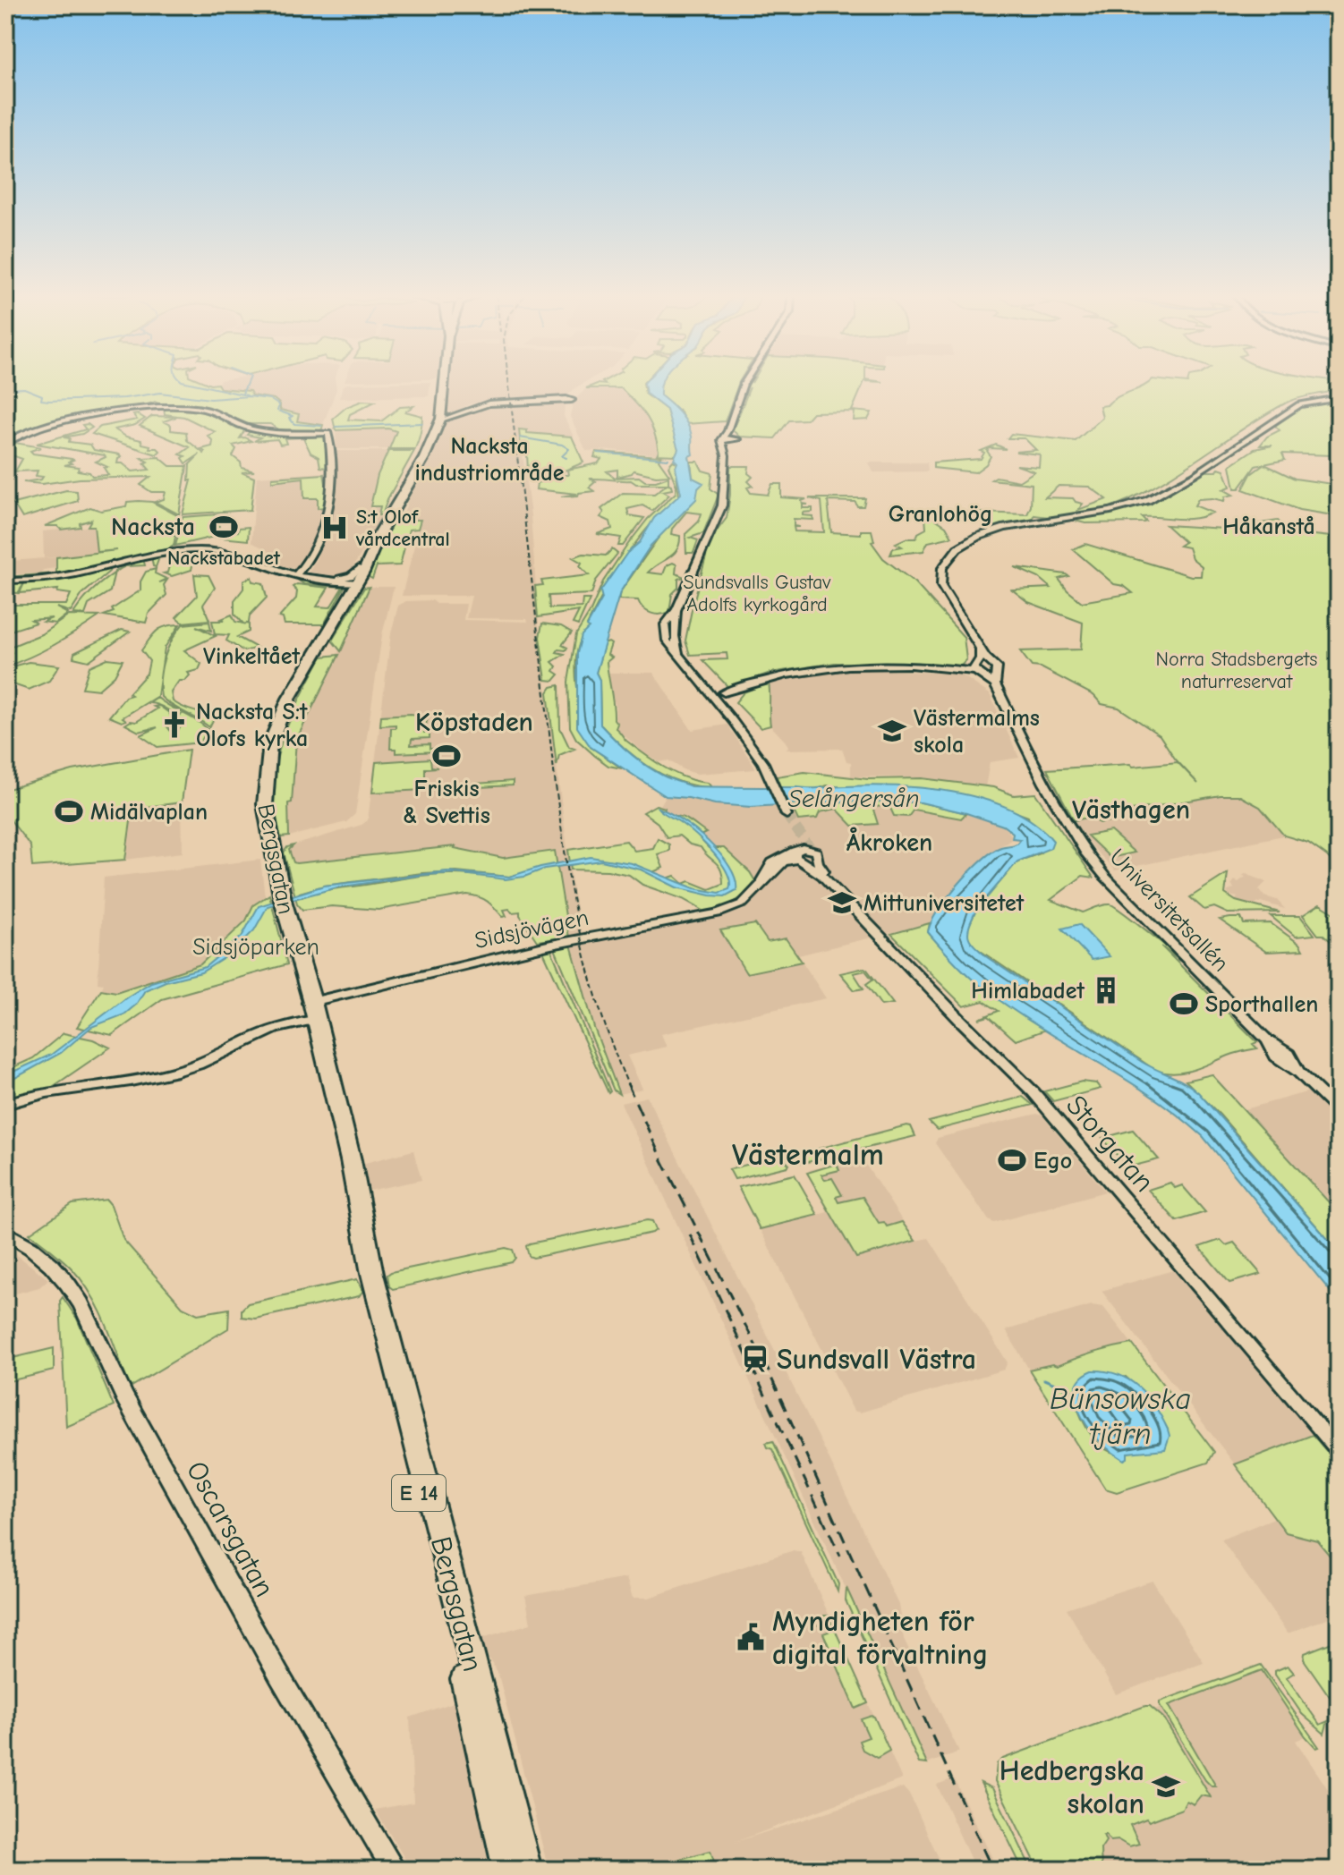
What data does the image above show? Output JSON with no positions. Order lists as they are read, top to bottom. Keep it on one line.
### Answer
{"streets":{"highway":["Bergsgatan","E 14"],"main road":["Oscarsgatan"],"street":["Universitetsallén","Sidsjövägen","Storgatan"]},"crossings":[["Bergsgatan","Sidsjövägen"],["Sidsjövägen","Storgatan"]],"districts":["Nacksta industriområde","Granlohög","Nacksta","Håkanstå","Vinkeltået","Köpstaden","Västhagen","Åkroken","Västermalm"],"water":["Selångersån","Bünsowska tjärn"],"parks":["Sundsvalls Gustav Adolfs kyrkogård","Norra Stadsbergets naturreservat","Sidsjöparken"],"places":{"sports":["Nackstabadet","Friskis & Svettis","Midälvaplan","Sporthallen","Ego"],"hospital":["S:t Olof vårdcentral"],"church":["Nacksta S:t Olofs kyrka"],"school or university":["Västermalms skola","Mittuniversitetet","Hedbergska skolan"],"building":["Himlabadet"],"station":["Sundsvall Västra"],"public building":["Myndigheten för digital förvaltning"]}}
